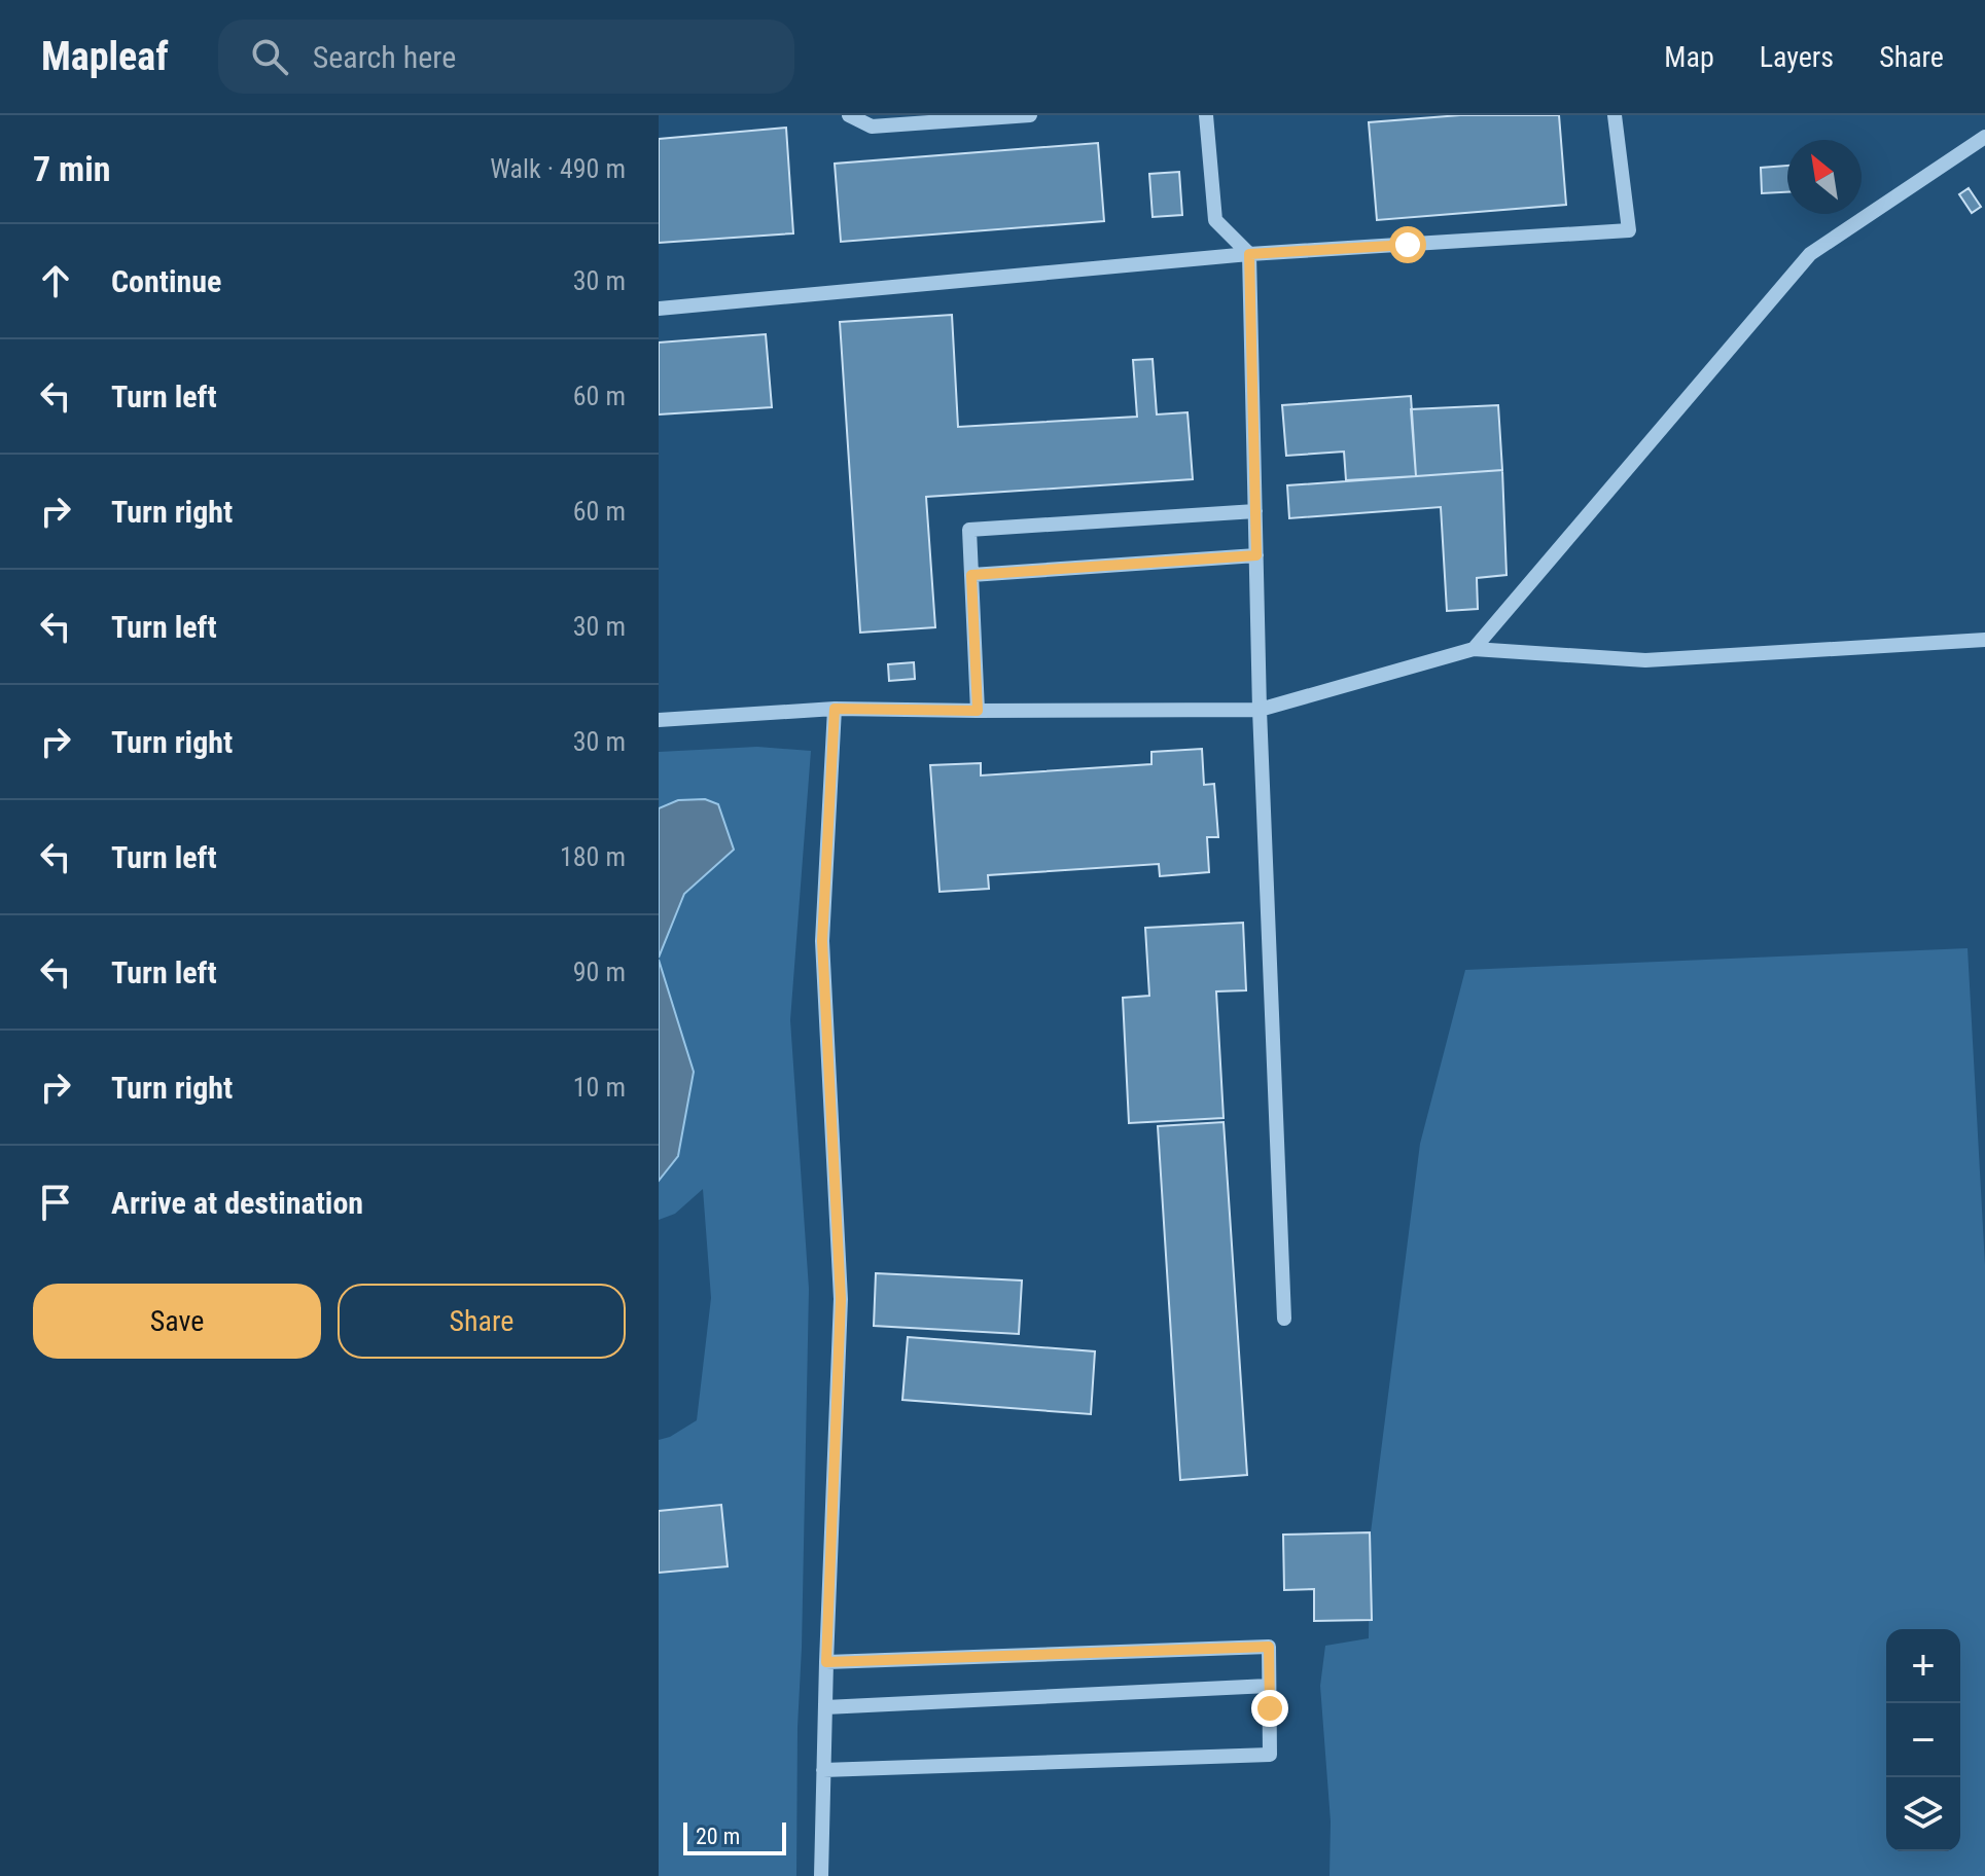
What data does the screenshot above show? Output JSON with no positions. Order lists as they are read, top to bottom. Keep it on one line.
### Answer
{"scale_bar":"20 m","north":"top left","page":{"header":"Mapleaf","search":"Search here","nav":["Map","Layers","Share"],"heading":["7 min","Walk · 490 m"],"list":[["Continue","30 m"],["Turn left","60 m"],["Turn right","60 m"],["Turn left","30 m"],["Turn right","30 m"],["Turn left","180 m"],["Turn left","90 m"],["Turn right","10 m"],"Arrive at destination"],"buttons":["Save","Share"],"map_buttons":["+","−"],"scale":"20 m"}}
